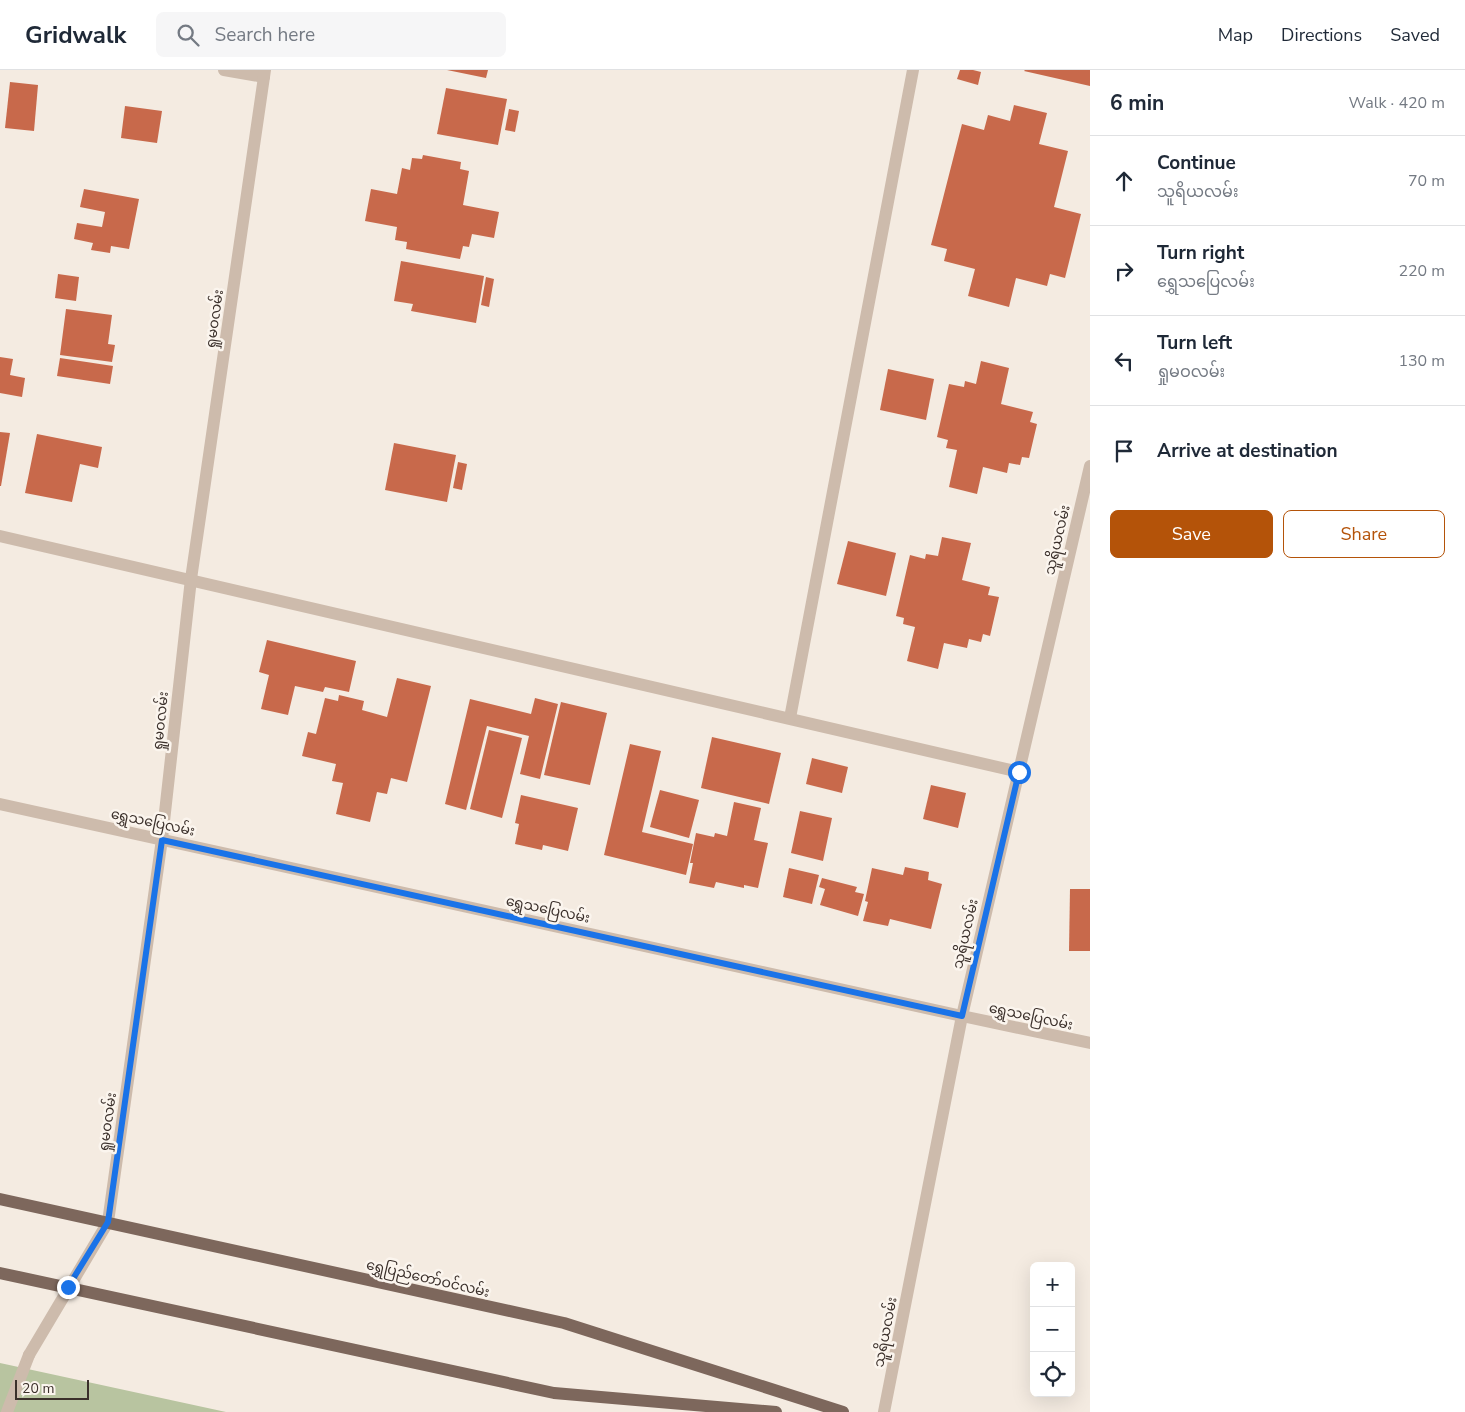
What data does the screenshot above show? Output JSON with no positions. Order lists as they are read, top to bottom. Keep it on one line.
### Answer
{"streets":{"main road":["ရွှေပြည်တော်ဝင်လမ်း"],"street":["ရှုမဝလမ်း","သူရိယလမ်း","ရွှေသပြေလမ်း"]},"crossings":[["ရှုမဝလမ်း","ရွှေသပြေလမ်း"],["ရှုမဝလမ်း","ရွှေပြည်တော်ဝင်လမ်း"],["သူရိယလမ်း","ရွှေသပြေလမ်း"]],"scale_bar":"20 m","page":{"header":"Gridwalk","search":"Search here","nav":["Map","Directions","Saved"],"heading":["6 min","Walk · 420 m"],"list":[["Continue","သူရိယလမ်း","70 m"],["Turn right","ရွှေသပြေလမ်း","220 m"],["Turn left","ရှုမဝလမ်း","130 m"],"Arrive at destination"],"buttons":["Save","Share"],"map_buttons":["+","−"],"scale":"20 m"}}
